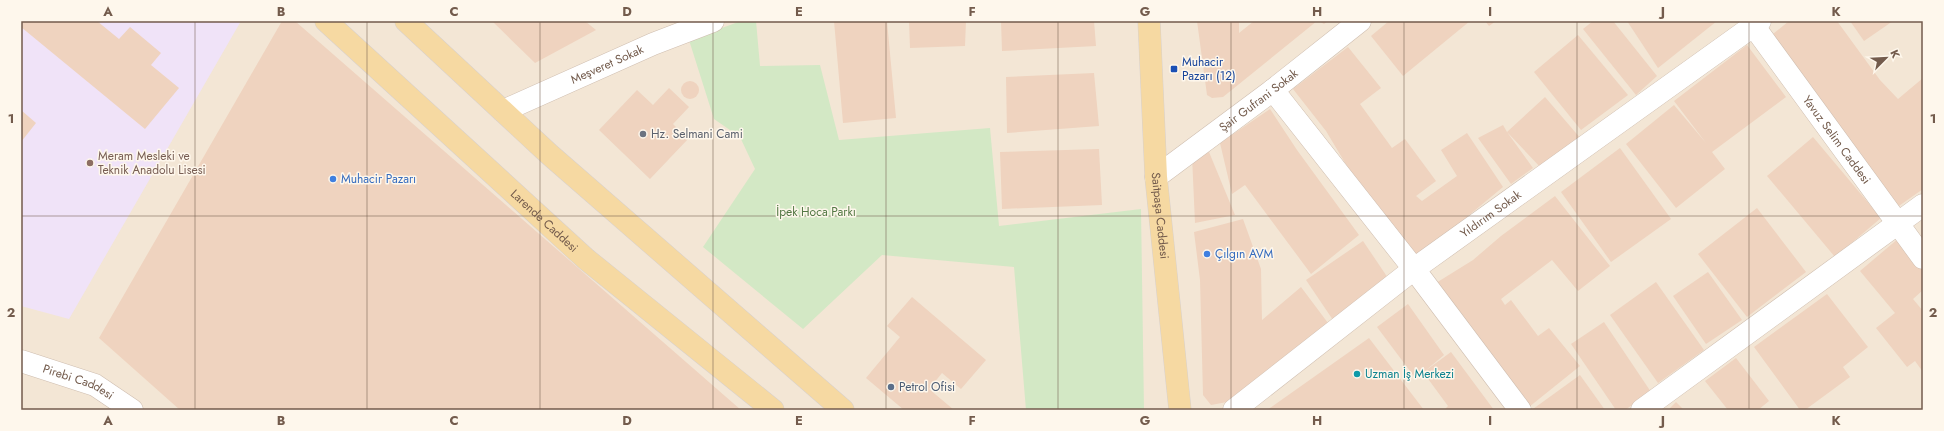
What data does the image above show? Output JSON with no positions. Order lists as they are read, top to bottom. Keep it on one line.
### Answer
{"streets":{"main road":["Saitpaşa Caddesi","Larende Caddesi"],"street":["Meşveret Sokak","Şair Gufrani Sokak","Yavuz Selim Caddesi","Yıldırım Sokak","Pirebi Caddesi"]},"crossings":[["Şair Gufrani Sokak","Saitpaşa Caddesi"],["Yavuz Selim Caddesi","Yıldırım Sokak"]],"parks":["İpek Hoca Parkı"],"places":{"transit":["Muhacir Pazarı (12)"],"other":["Hz. Selmani Cami","Meram Mesleki ve Teknik Anadolu Lisesi","Muhacir Pazarı","Çılgın AVM","Uzman İş Merkezi","Petrol Ofisi"]},"north":"top right","grid":{"columns":["A","B","C","D","E","F","G","H","I","J","K"],"rows":["1","2"]}}
